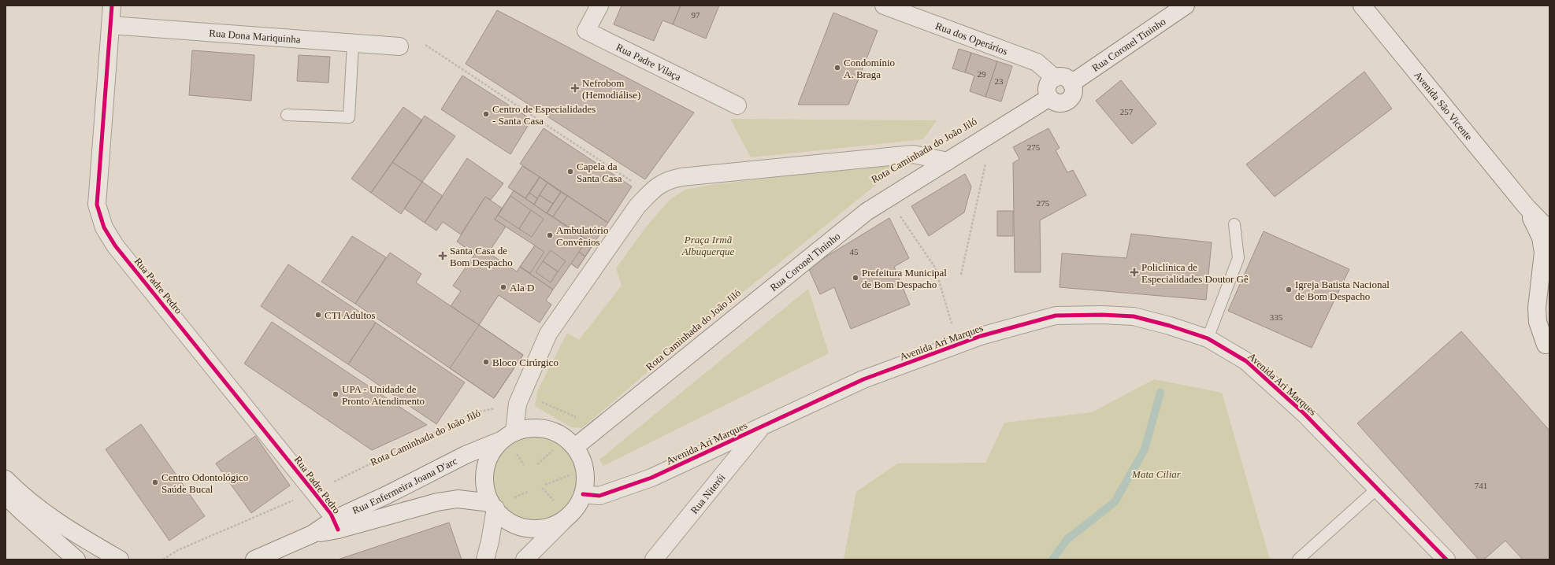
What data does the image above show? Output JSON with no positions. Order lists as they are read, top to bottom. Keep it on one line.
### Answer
{"streets":{"street":["Rua Dona Mariquinha","Rua dos Operários","Rua Coronel Tininho","Rua Padre Vilaça","Avenida São Vicente","Rua Padre Pedro","Avenida Ari Marques","Rua Enfermeira Joana D'arc","Rua Niterói"],"path":["Rota Caminhada do João Jiló"]},"crossings":[["Rua Dona Mariquinha","Rua Padre Pedro"],["Rua dos Operários","Rua Coronel Tininho"],["Rua Coronel Tininho","Avenida Ari Marques"],["Rua Coronel Tininho","Rua Enfermeira Joana D'arc"],["Rota Caminhada do João Jiló","Rua Padre Pedro"],["Rua Padre Pedro","Rua Enfermeira Joana D'arc"],["Avenida Ari Marques","Rua Enfermeira Joana D'arc"],["Avenida Ari Marques","Rua Niterói"]],"parks":["Praça Irmã Albuquerque","Mata Ciliar"],"places":{"other":["Condomínio A. Braga","Centro de Especialidades - Santa Casa","Capela da Santa Casa","Ambulatório Convênios","Prefeitura Municipal de Bom Despacho","Ala D","Igreja Batista Nacional de Bom Despacho","CTI Adultos","Bloco Cirúrgico","UPA - Unidade de Pronto Atendimento","Centro Odontológico Saúde Bucal"],"health":["Nefrobom (Hemodiálise)","Santa Casa de Bom Despacho","Policlínica de Especialidades Doutor Gê"]},"house_numbers":["97","29","23","257","275","275","45","335","741"]}
